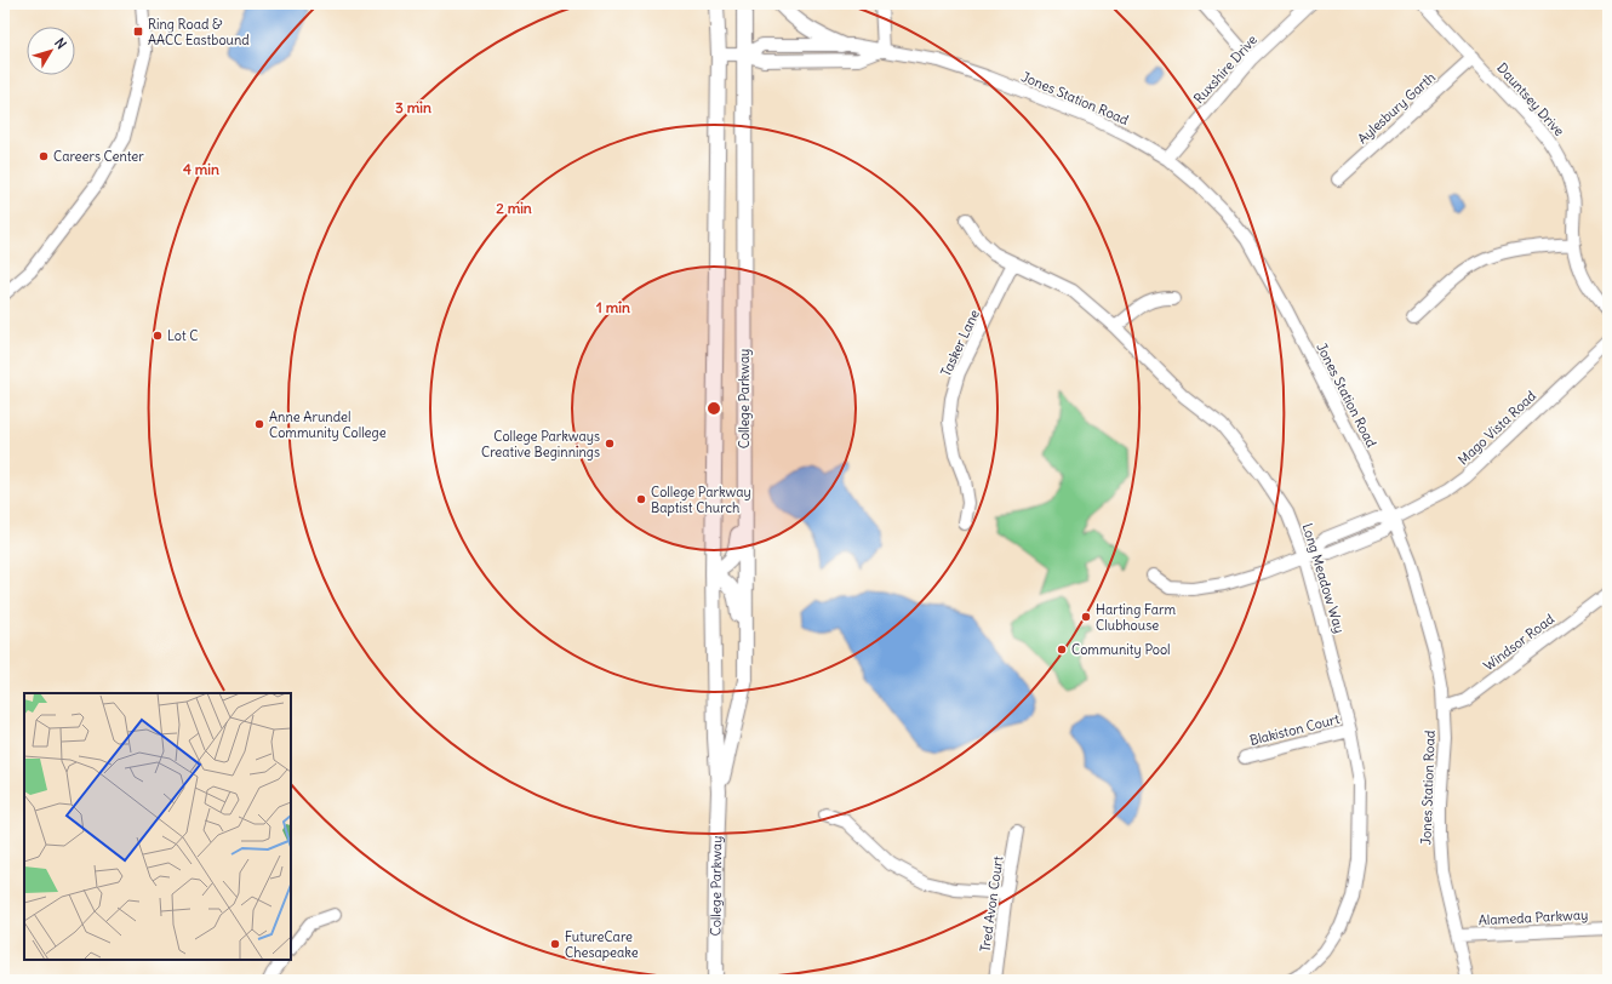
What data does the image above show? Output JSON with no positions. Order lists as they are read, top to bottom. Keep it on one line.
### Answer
{"streets":{"main road":["College Parkway"],"street":["Ruxshire Drive","Jones Station Road","Dauntsey Drive","Aylesbury Garth","Tasker Lane","Mago Vista Road","Long Meadow Way","Windsor Road","Blakiston Court","Tred Avon Court","Alameda Parkway"]},"crossings":[["Ruxshire Drive","Jones Station Road"],["Jones Station Road","College Parkway"],["Jones Station Road","Mago Vista Road"],["Jones Station Road","Windsor Road"],["Jones Station Road","Alameda Parkway"],["Dauntsey Drive","Aylesbury Garth"],["Tasker Lane","Long Meadow Way"],["Long Meadow Way","Blakiston Court"]],"places":{"transit":["Ring Road & AACC Eastbound"],"other":["Careers Center","Lot C","Anne Arundel Community College","College Parkways Creative Beginnings","College Parkway Baptist Church","Harting Farm Clubhouse","Community Pool","FutureCare Chesapeake"]},"north":"top right","rings":["3 min","4 min","2 min","1 min"]}
